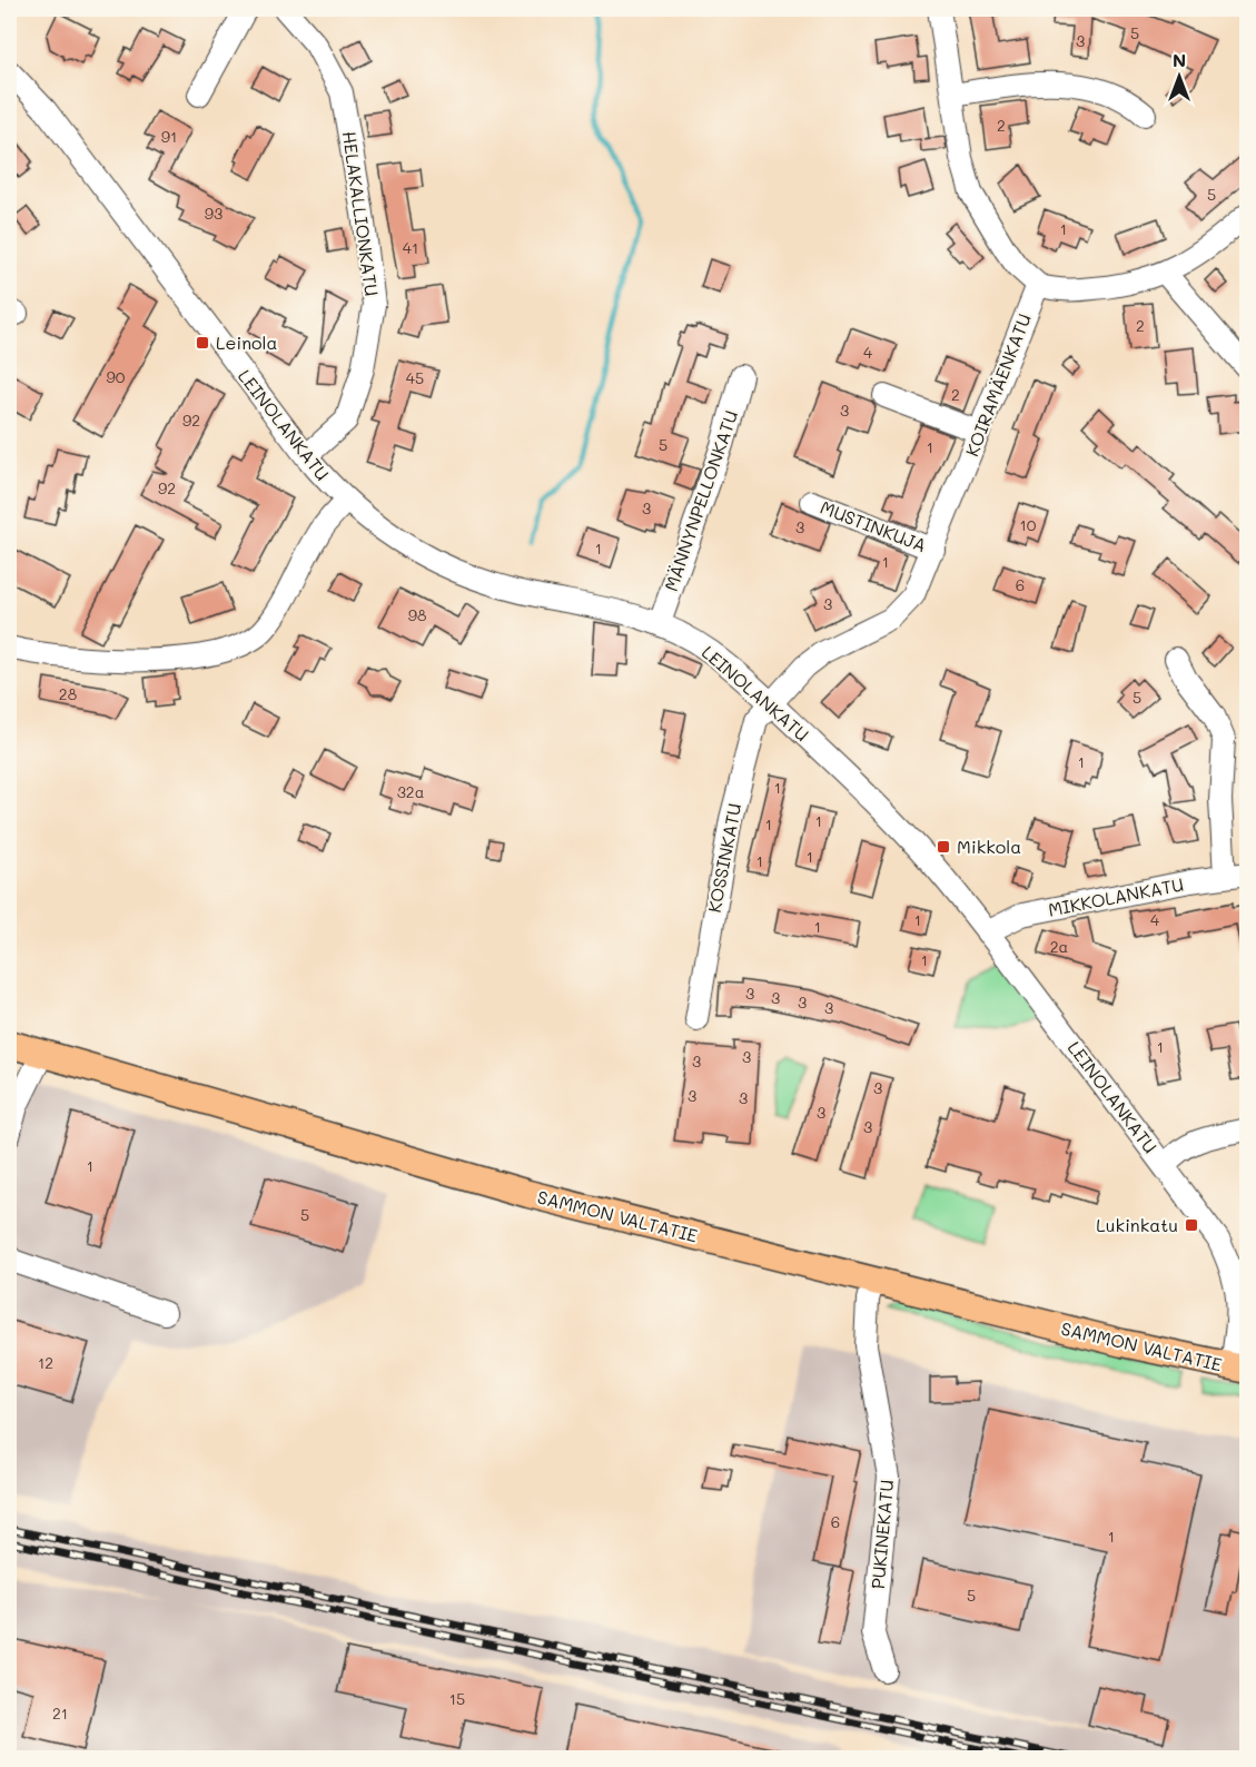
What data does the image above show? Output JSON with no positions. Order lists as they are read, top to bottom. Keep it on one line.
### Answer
{"streets":{"main road":["SAMMON VALTATIE"],"street":["HELAKALLIONKATU","KOIRAMÄENKATU","LEINOLANKATU","MÄNNYNPELLONKATU","MUSTINKUJA","KOSSINKATU","MIKKOLANKATU","PUKINEKATU"]},"crossings":[["HELAKALLIONKATU","LEINOLANKATU"],["KOIRAMÄENKATU","LEINOLANKATU"],["KOIRAMÄENKATU","MUSTINKUJA"],["KOIRAMÄENKATU","KOSSINKATU"],["LEINOLANKATU","MÄNNYNPELLONKATU"],["LEINOLANKATU","KOSSINKATU"],["LEINOLANKATU","MIKKOLANKATU"],["LEINOLANKATU","SAMMON VALTATIE"],["SAMMON VALTATIE","PUKINEKATU"]],"places":{"transit":["Leinola","Mikkola","Lukinkatu"]},"house_numbers":["5","3","2","91","5","93","1","41","2","4","90","45","2","3","92","5","1","92","3","10","3","1","1","6","3","98","28","5","1","1","32a","1","1","1","1","1","4","1","2a","1","3","3","3","3","1","3","3","3","3","3","3","3","1","5","12","6","1","5","15","21"],"north":"top"}
